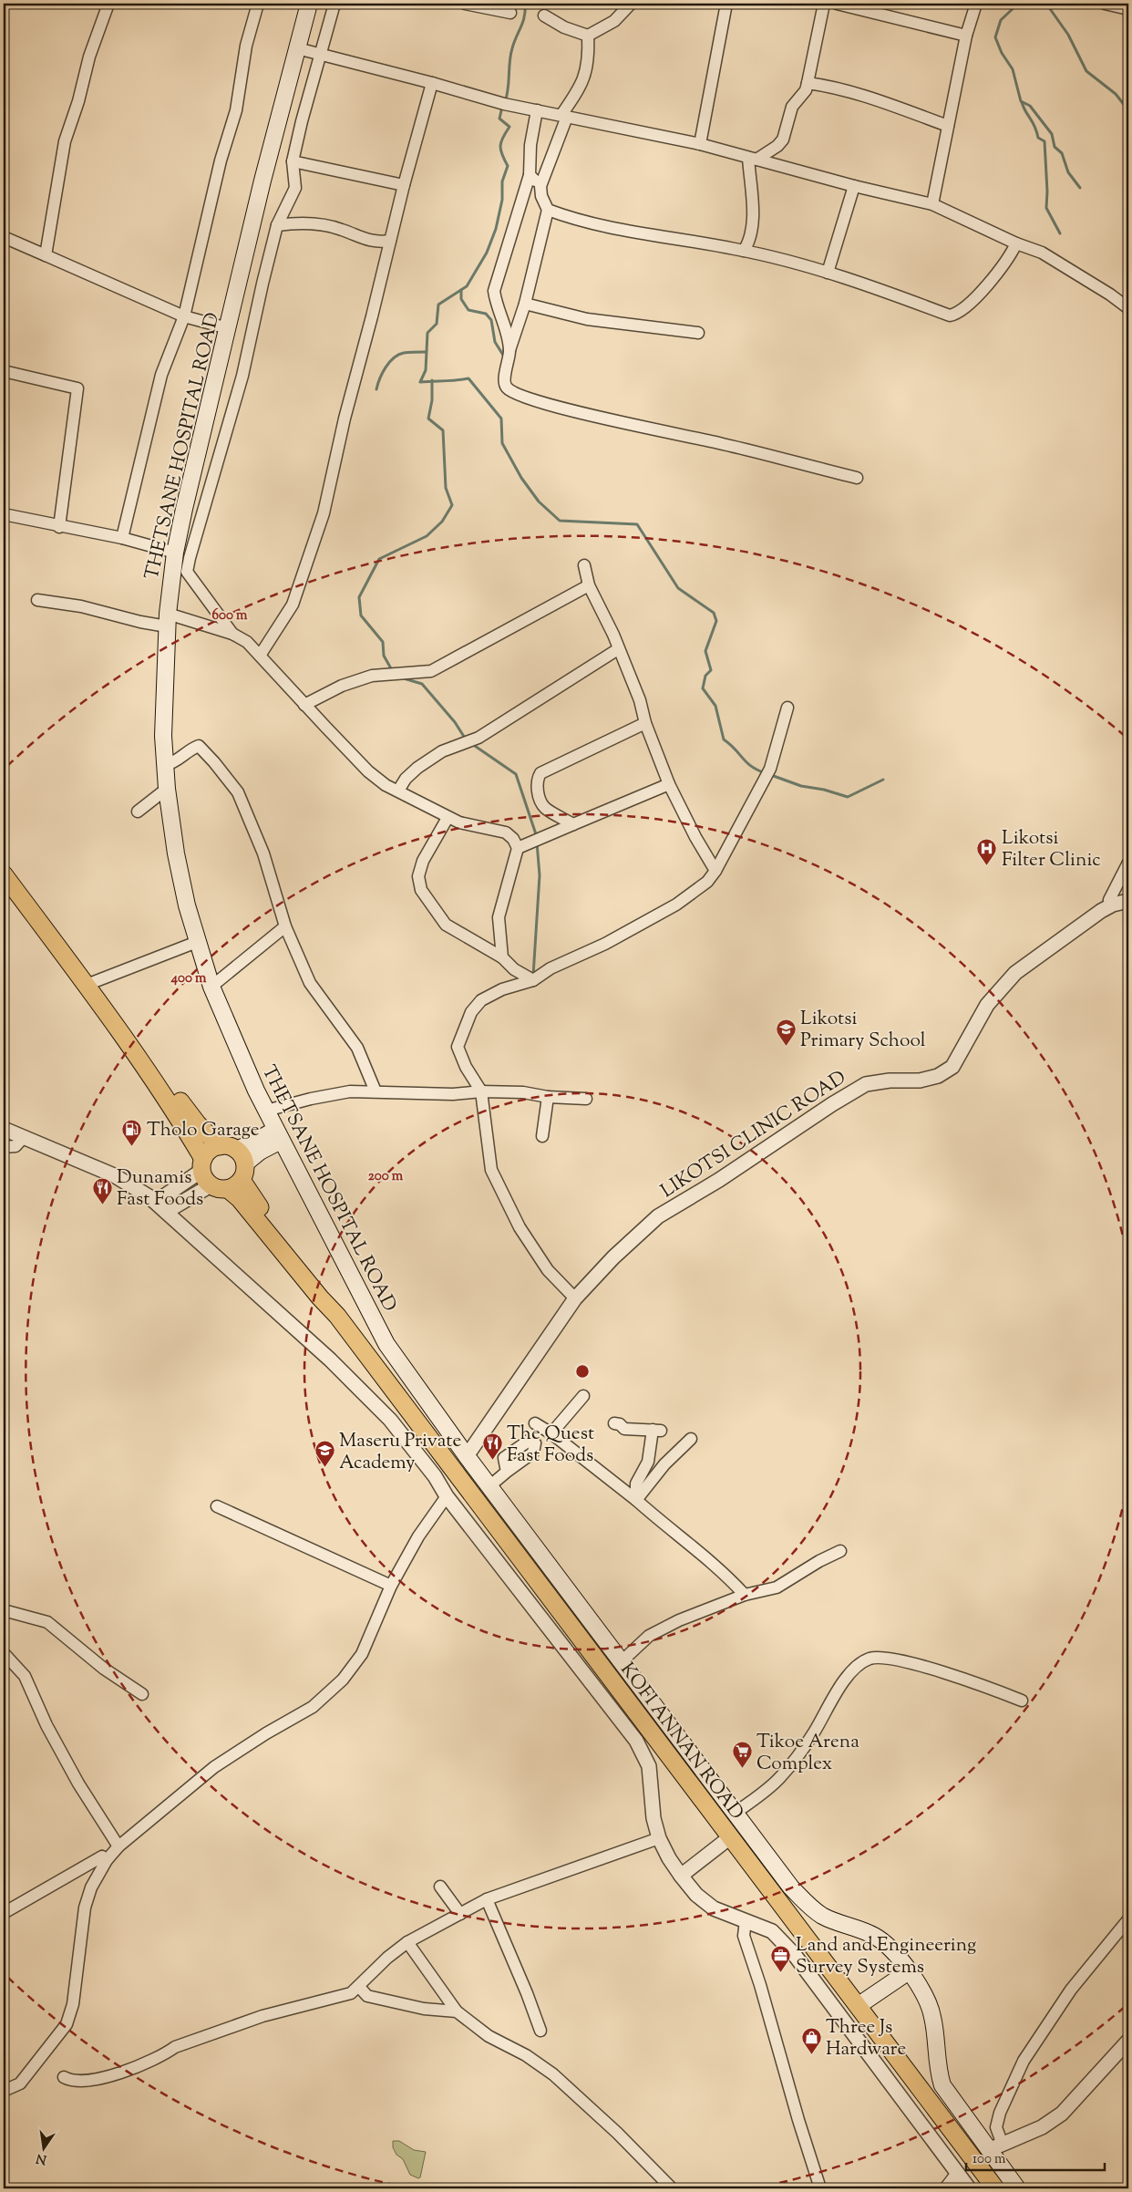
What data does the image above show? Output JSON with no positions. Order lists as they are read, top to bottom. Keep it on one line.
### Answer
{"streets":{"main road":["THETSANE HOSPITAL ROAD","KOFI ANNAN ROAD"],"street":["LIKOTSI CLINIC ROAD"]},"crossings":[["THETSANE HOSPITAL ROAD","LIKOTSI CLINIC ROAD"]],"places":{"hospital":["Likotsi Filter Clinic"],"school or university":["Likotsi Primary School","Maseru Private Academy"],"fuel station":["Tholo Garage"],"restaurant":["Dunamis Fast Foods","The Quest Fast Foods"],"supermarket":["Tikoe Arena Complex"],"office":["Land and Engineering Survey Systems"],"shop":["Three Js Hardware"]},"scale_bar":"100 m","north":"bottom","rings":["600 m","400 m","200 m"]}
